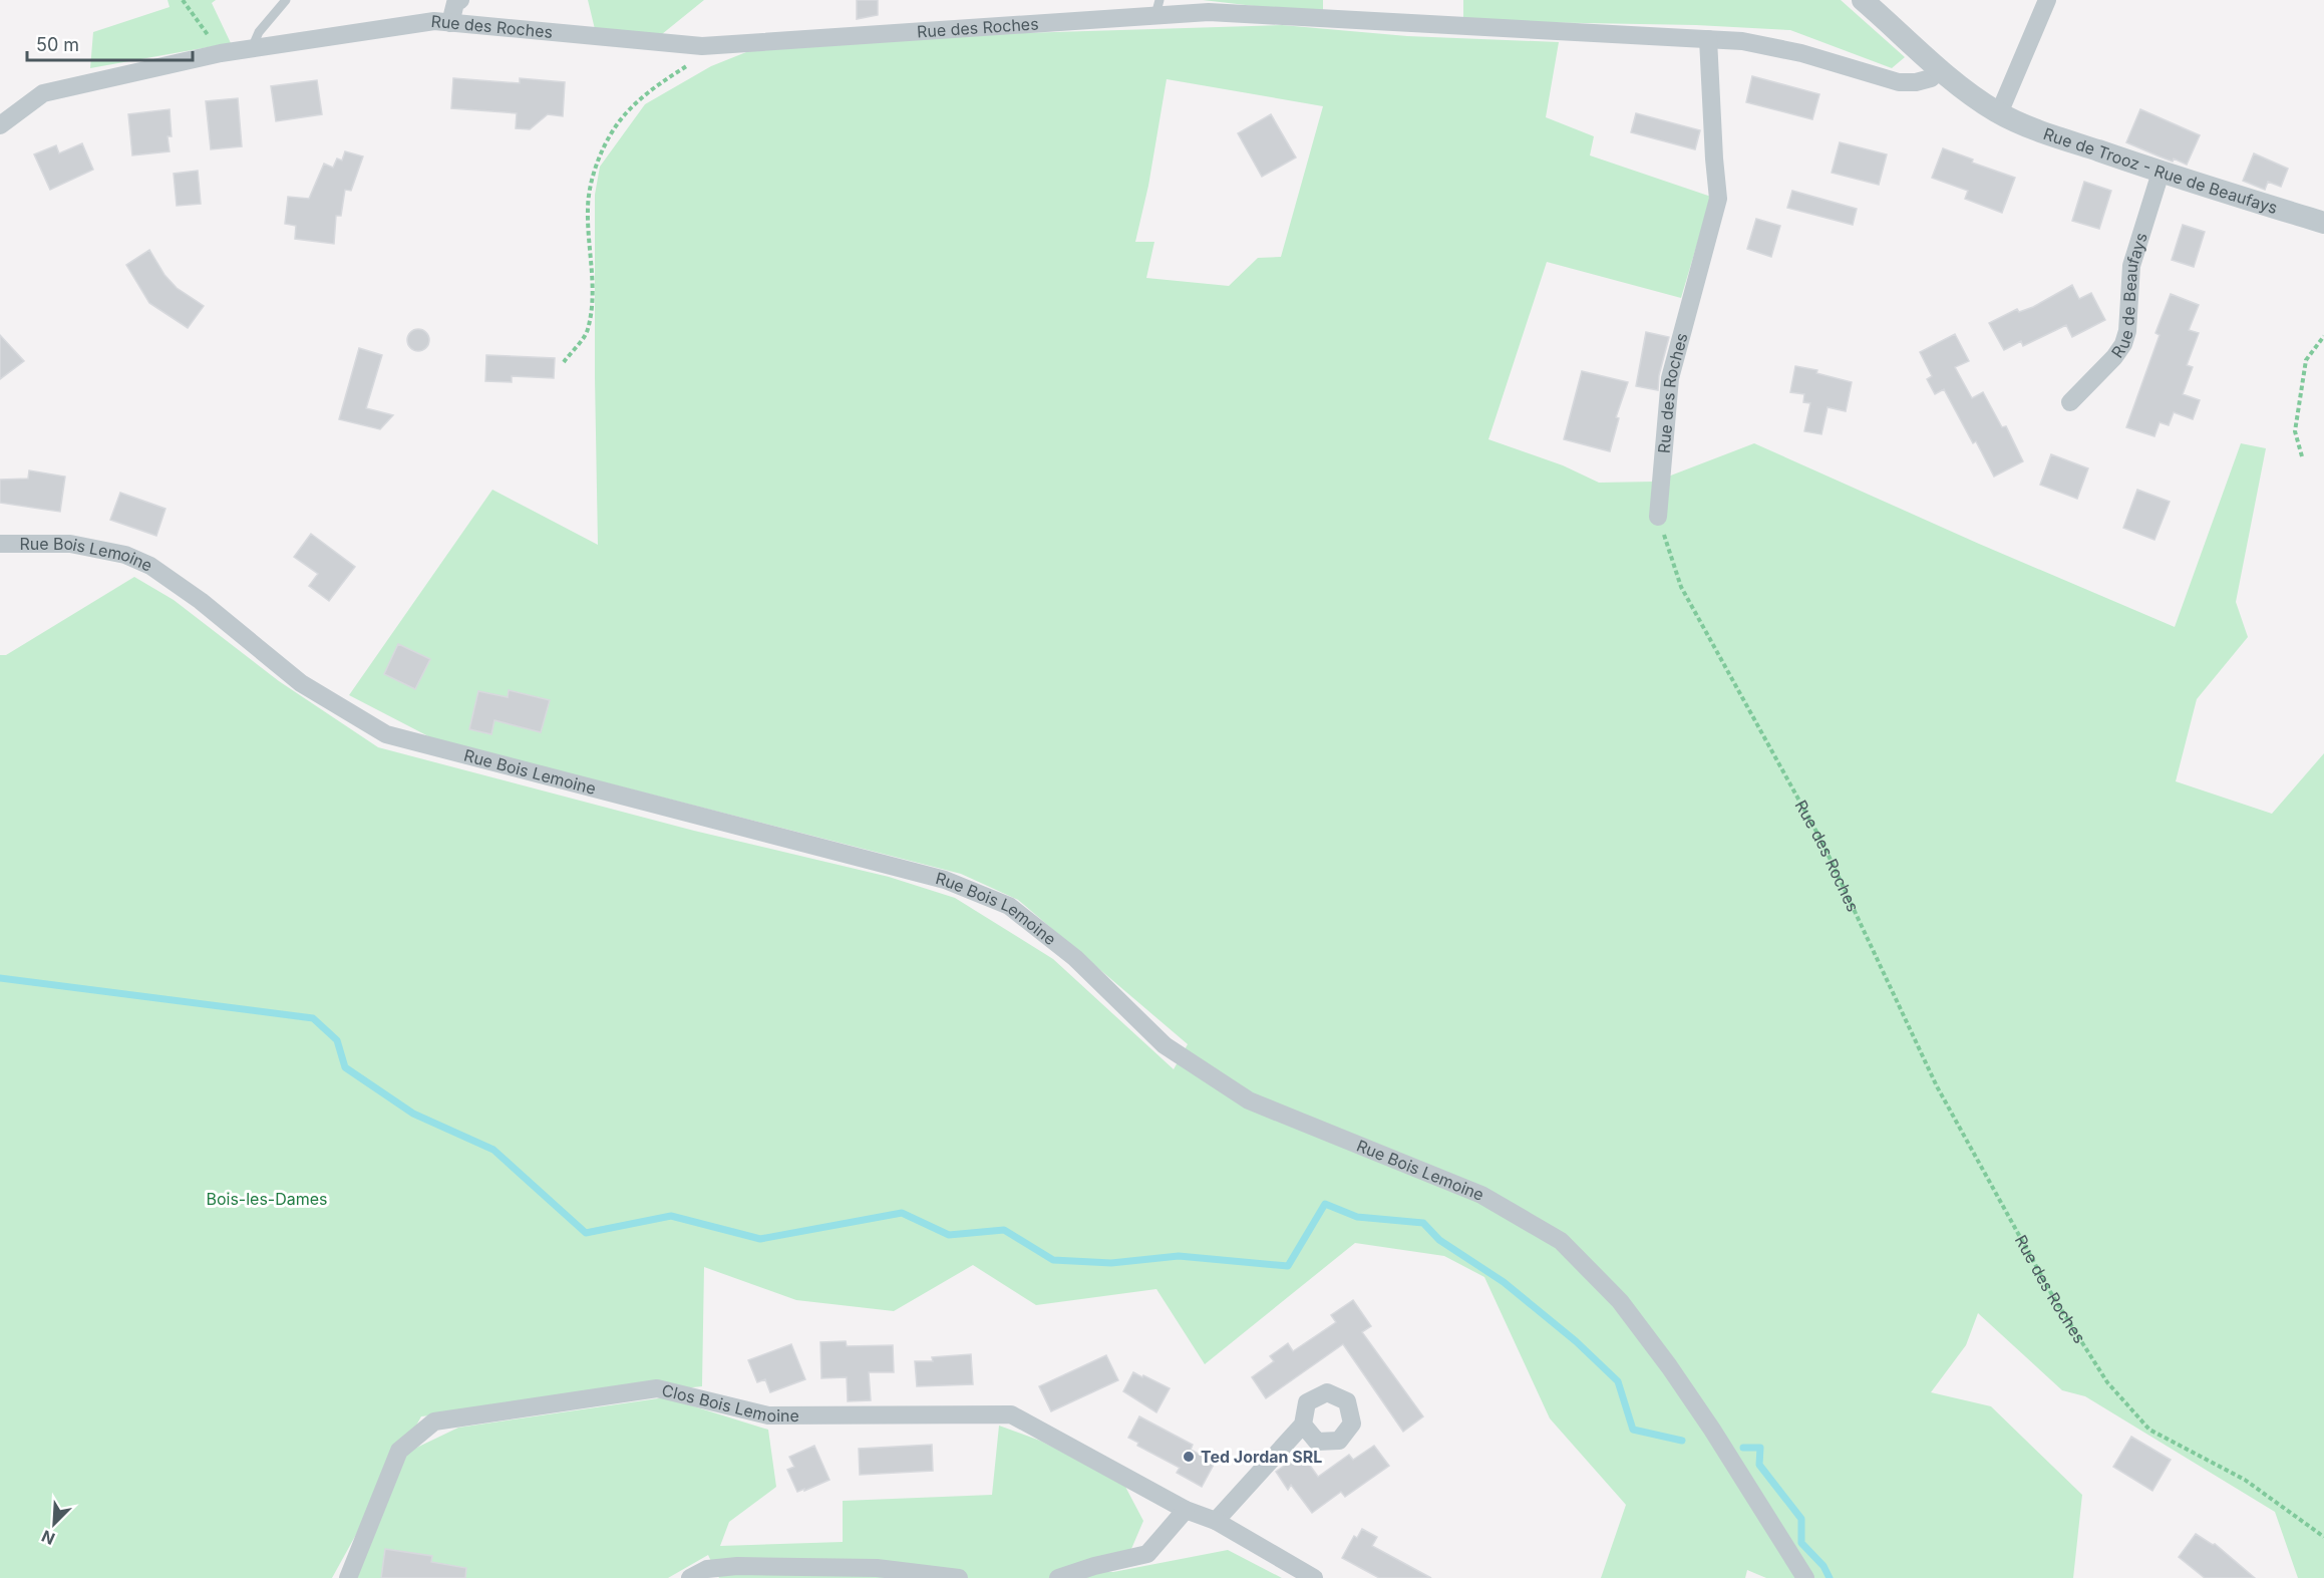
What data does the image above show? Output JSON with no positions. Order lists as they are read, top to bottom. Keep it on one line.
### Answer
{"streets":{"street":["Rue des Roches","Rue de Trooz - Rue de Beaufays","Rue de Beaufays","Rue Bois Lemoine","Clos Bois Lemoine"]},"crossings":[["Rue de Trooz - Rue de Beaufays","Rue de Beaufays"]],"parks":["Bois-les-Dames"],"places":["Ted Jordan SRL"],"scale_bar":"50 m","north":"bottom left"}
